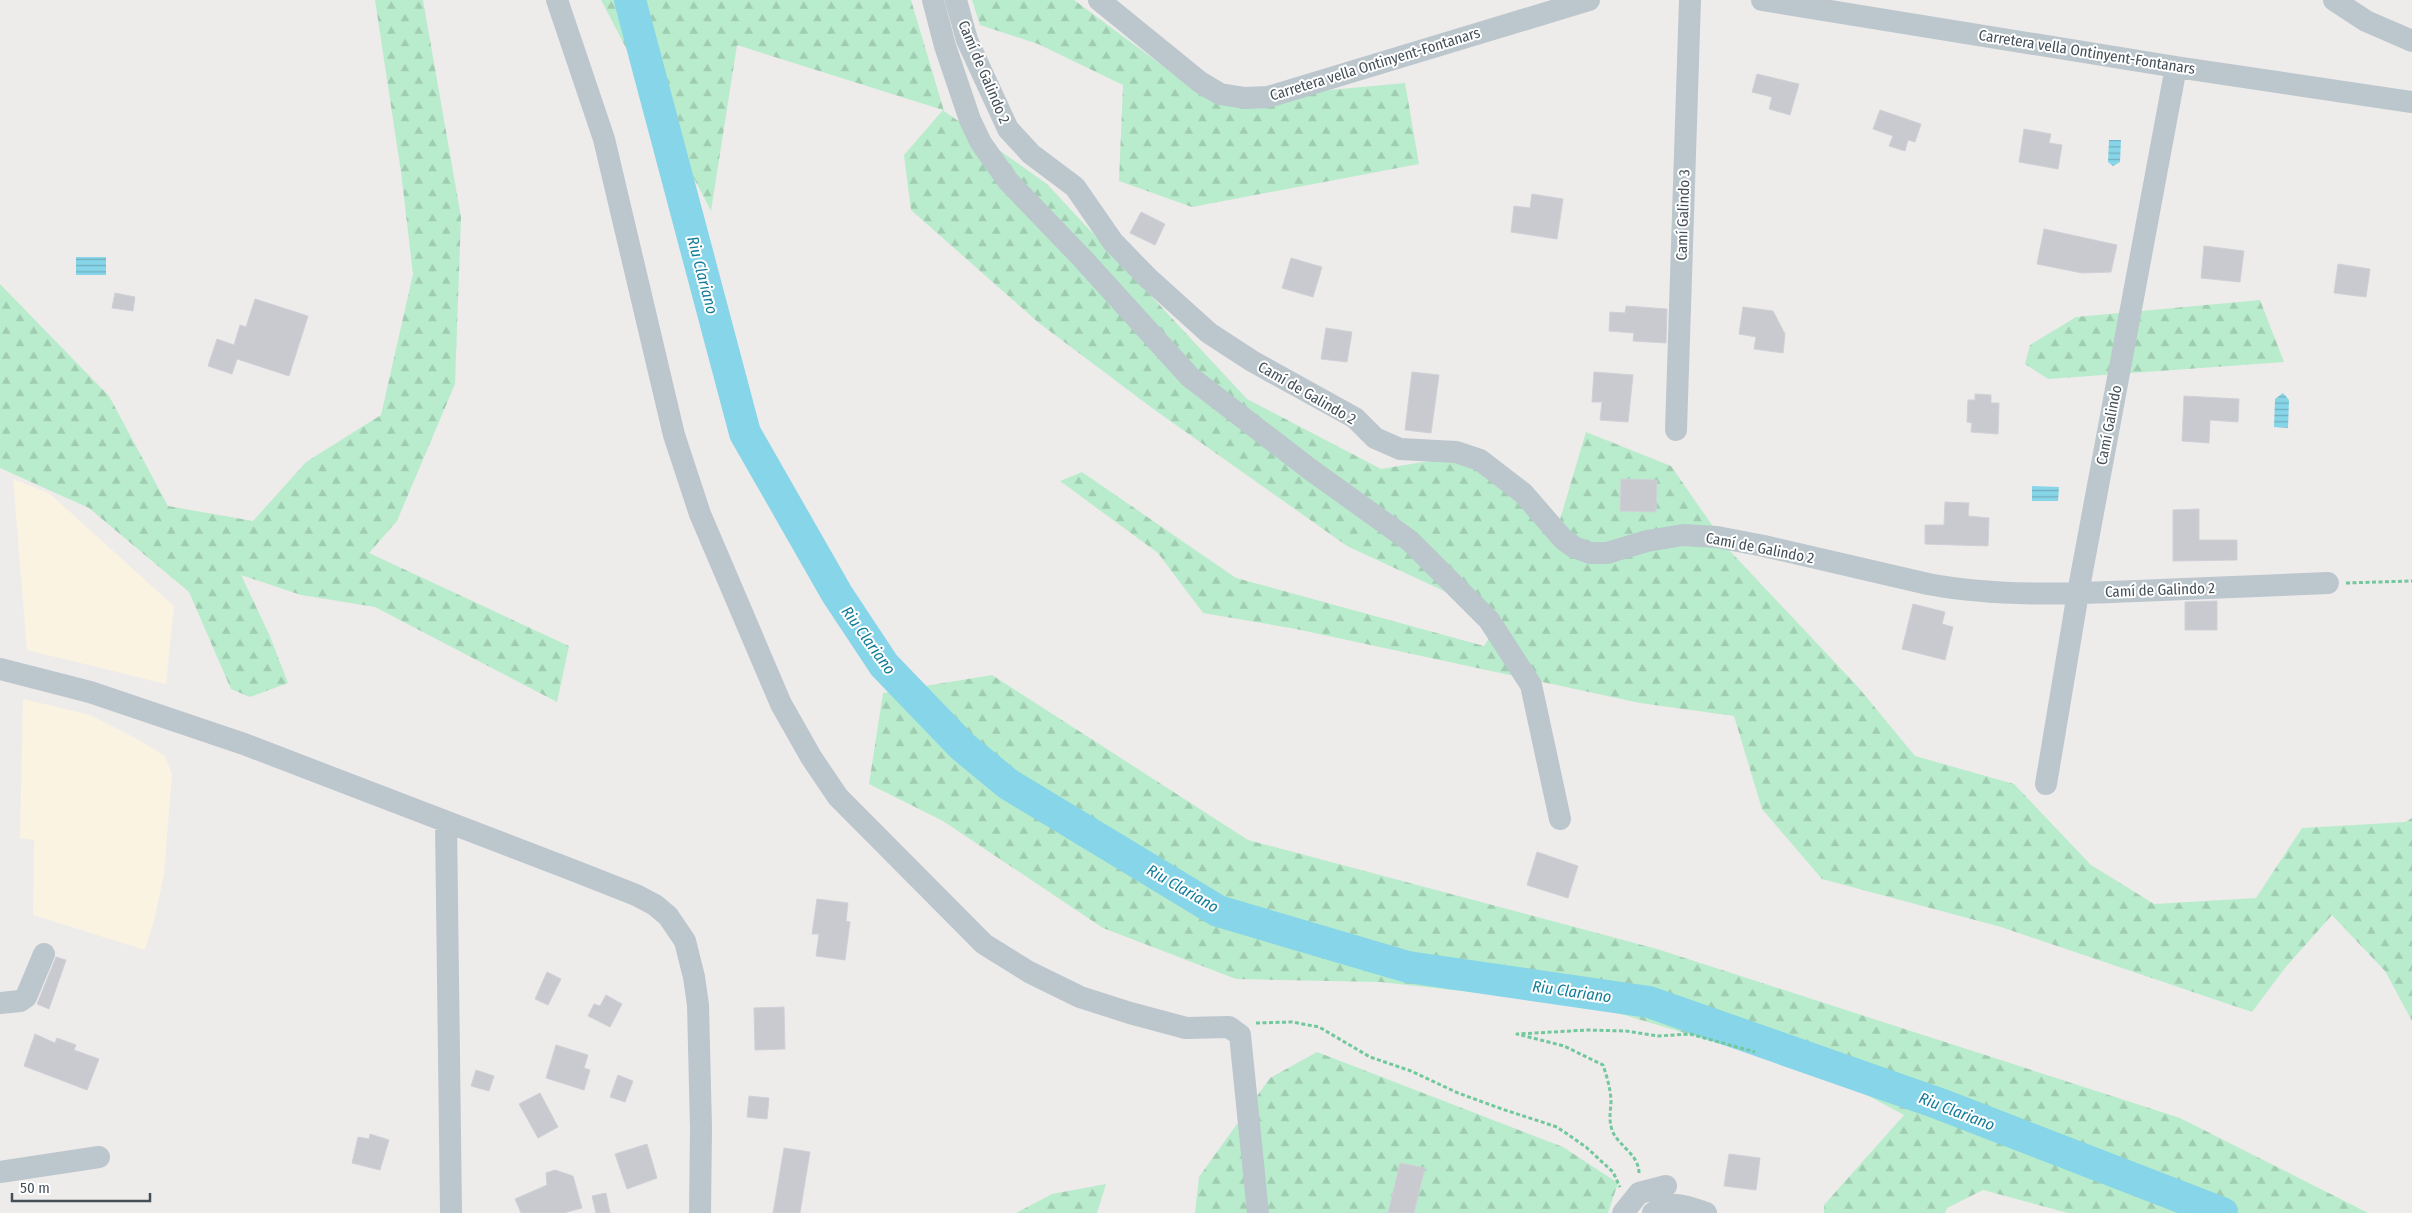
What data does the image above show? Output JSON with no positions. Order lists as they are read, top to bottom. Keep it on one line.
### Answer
{"streets":{"street":["Carretera vella Ontinyent-Fontanars","Camí de Galindo 2","Camí Galindo 3","Camí Galindo"]},"crossings":[["Carretera vella Ontinyent-Fontanars","Camí Galindo"],["Camí de Galindo 2","Camí Galindo"]],"water":["Riu Clariano"],"scale_bar":"50 m"}
